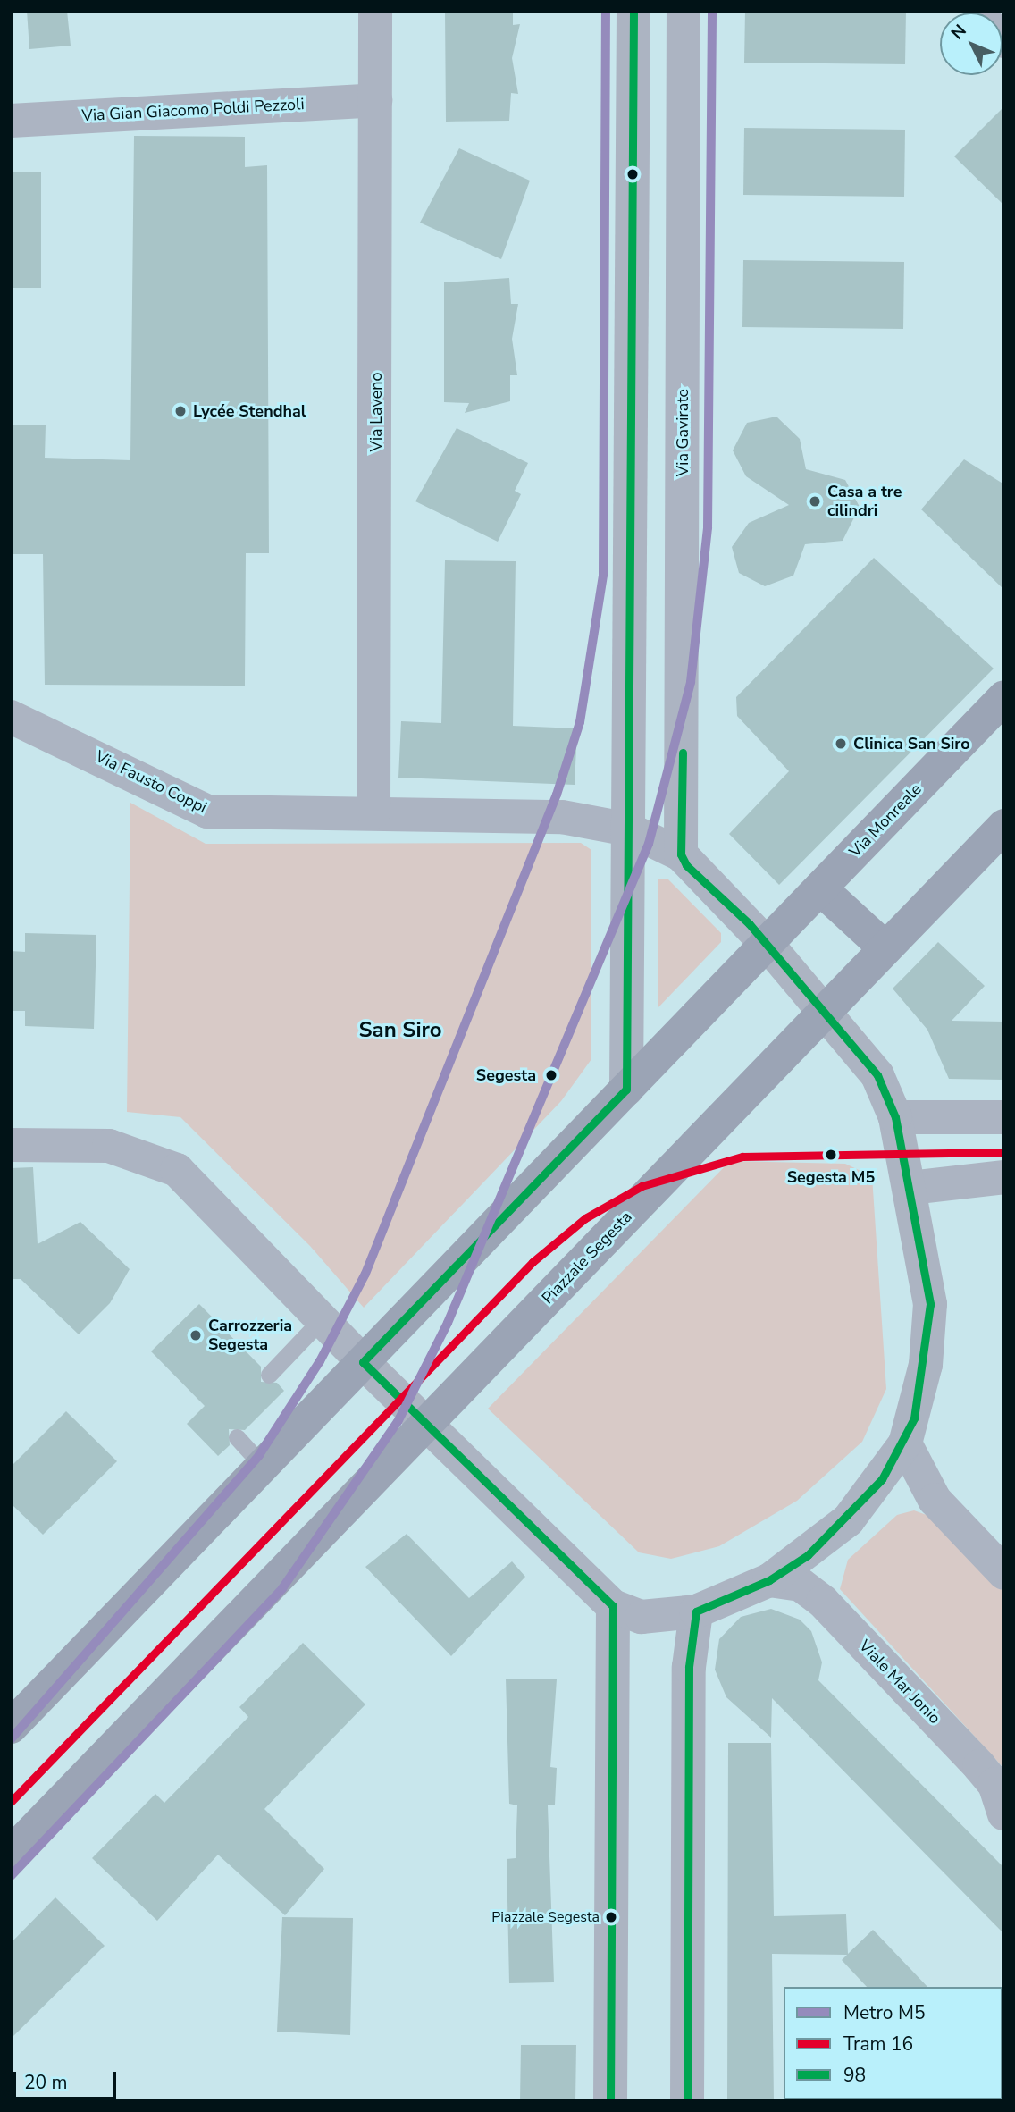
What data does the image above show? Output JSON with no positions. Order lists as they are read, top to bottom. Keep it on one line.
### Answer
{"streets":{"main road":["Via Monreale","Piazzale Segesta"],"street":["Via Gian Giacomo Poldi Pezzoli","Via Laveno","Via Gavirate","Via Fausto Coppi","Viale Mar Jonio"]},"crossings":[["Via Gian Giacomo Poldi Pezzoli","Via Laveno"],["Via Laveno","Via Fausto Coppi"]],"districts":["San Siro"],"places":["Lycée Stendhal","Casa a tre cilindri","Clinica San Siro","Segesta","Segesta M5","Carrozzeria Segesta","Piazzale Segesta"],"lines":["metro line M5","transit line 98","tram line 16"],"legend":["Metro M5","Tram 16","98"],"scale_bar":"20 m","north":"top left"}
